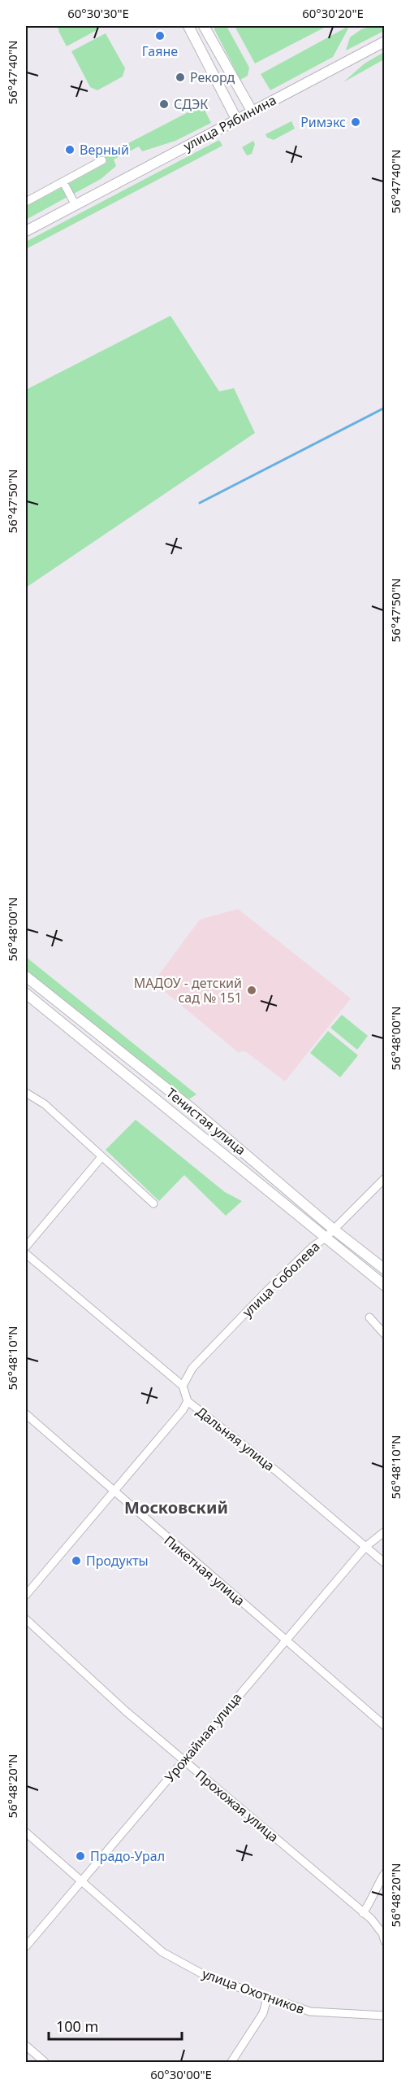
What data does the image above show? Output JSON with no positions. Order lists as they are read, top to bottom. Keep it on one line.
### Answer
{"streets":{"main road":["улица Рябинина","Тенистая улица"],"street":["улица Соболева","Дальняя улица","Пикетная улица","Урожайная улица","Прохожая улица","улица Охотников"]},"crossings":[["Тенистая улица","улица Соболева"],["улица Соболева","Дальняя улица"],["Дальняя улица","Урожайная улица"],["Пикетная улица","Урожайная улица"],["Урожайная улица","Прохожая улица"],["Урожайная улица","улица Охотников"]],"districts":["Московский"],"places":["Гаяне","Рекорд","СДЭК","Римэкс","Верный","МАДОУ - детский сад № 151","Продукты","Прадо-Урал"],"scale_bar":"100 m","coordinates":["60°30'30\"E","60°30'20\"E","56°47'40\"N","56°47'50\"N","56°48'00\"N","56°48'10\"N","56°48'20\"N","60°30'00\"E"]}
